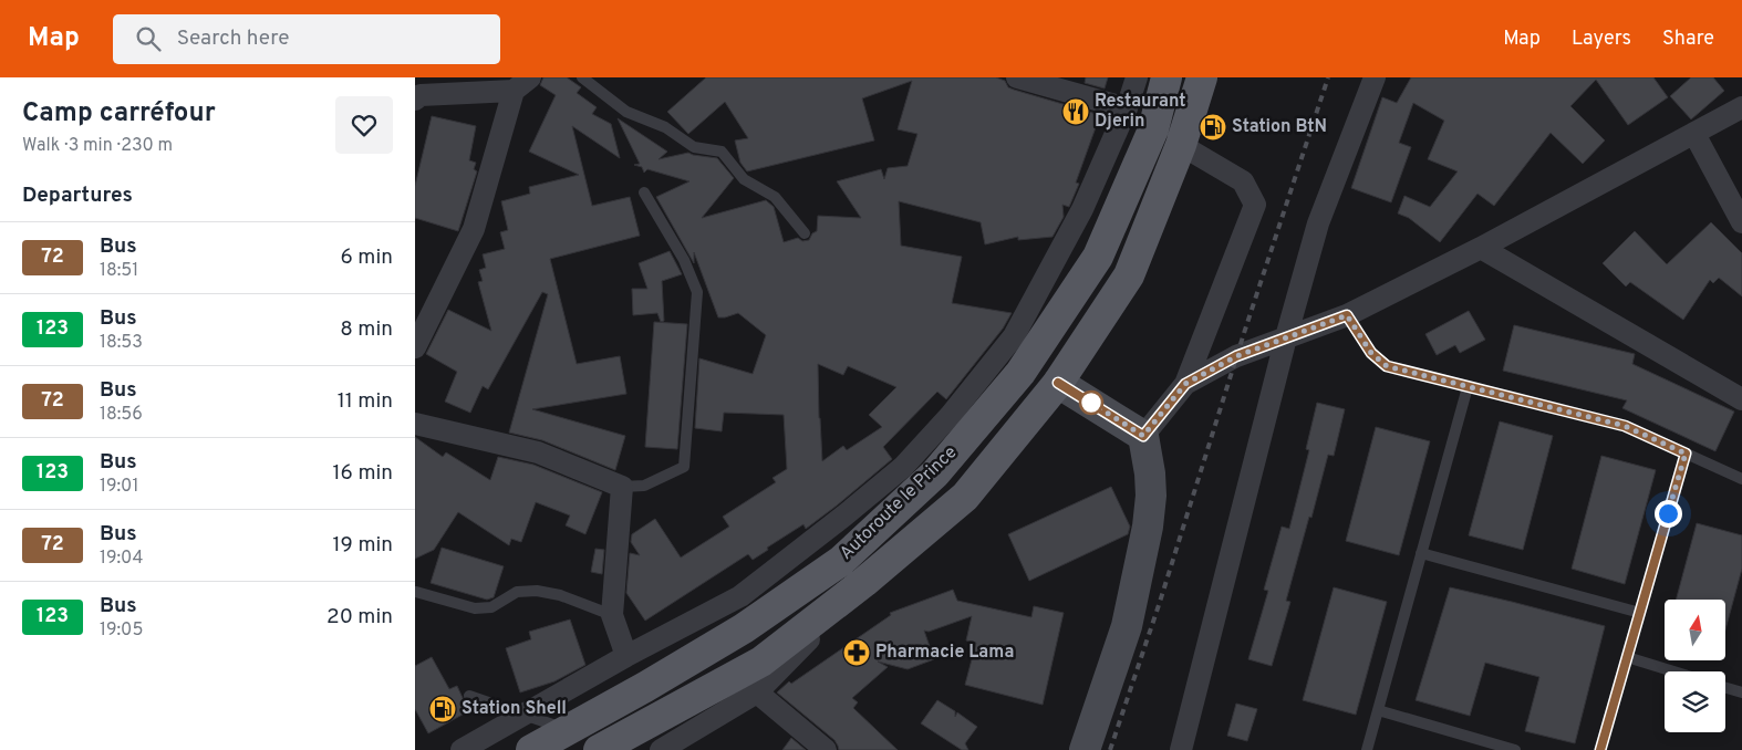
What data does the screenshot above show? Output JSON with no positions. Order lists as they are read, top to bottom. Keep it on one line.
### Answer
{"streets":{"main road":["Autoroute le Prince"]},"places":{"restaurant":["Restaurant Djerin"],"fuel station":["Station BtN","Station Shell"],"pharmacy":["Pharmacie Lama"]},"lines":["bus line 72"],"north":"top","page":{"header":"Map","search":"Search here","nav":["Map","Layers","Share"],"heading":[["Camp carréfour","Walk · 3 min · 230 m"],"Departures"],"list":[{"mark":"72","name":"Bus","note":"18:51","value":"6 min"},{"mark":"123","name":"Bus","note":"18:53","value":"8 min"},{"mark":"72","name":"Bus","note":"18:56","value":"11 min"},{"mark":"123","name":"Bus","note":"19:01","value":"16 min"},{"mark":"72","name":"Bus","note":"19:04","value":"19 min"},{"mark":"123","name":"Bus","note":"19:05","value":"20 min"}]}}
